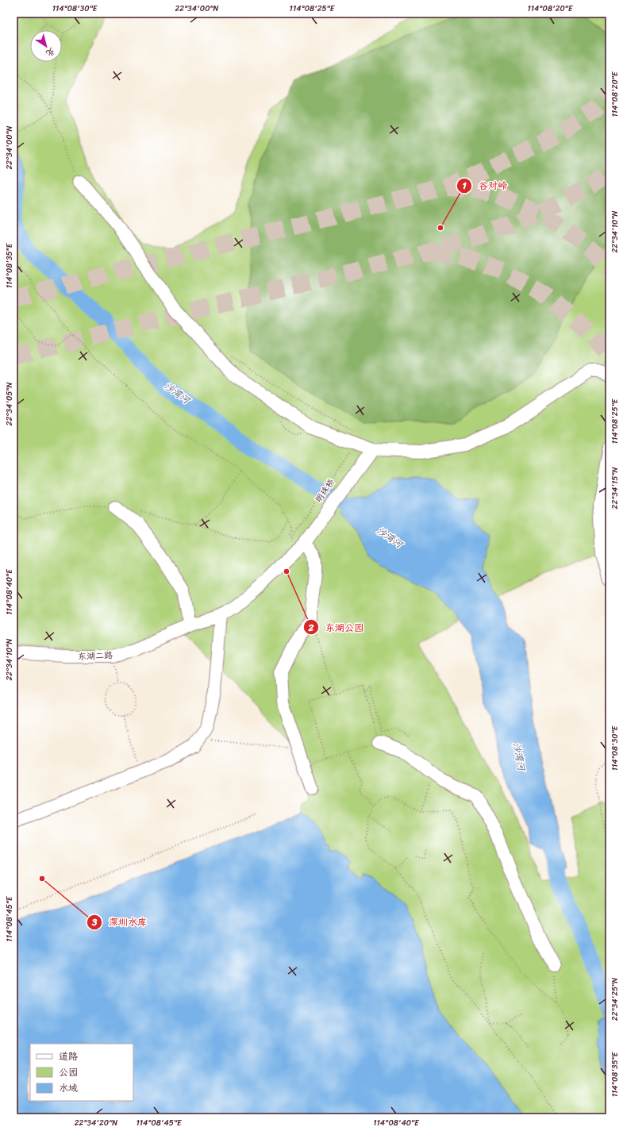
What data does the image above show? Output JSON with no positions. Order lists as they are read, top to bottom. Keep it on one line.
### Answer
{"streets":{"street":["明珠桥","东湖二路"]},"crossings":[["明珠桥","东湖二路"]],"water":["沙湾河"],"places":["谷对岭","东湖公园","深圳水库"],"legend":["道路","公园","水域"],"north":"bottom right","coordinates":["114°08'30\"E","22°34'00\"N","114°08'25\"E","114°08'20\"E","22°34'10\"N","114°08'35\"E","22°34'05\"N","22°34'15\"N","114°08'40\"E","114°08'45\"E","22°34'25\"N","22°34'20\"N"]}
